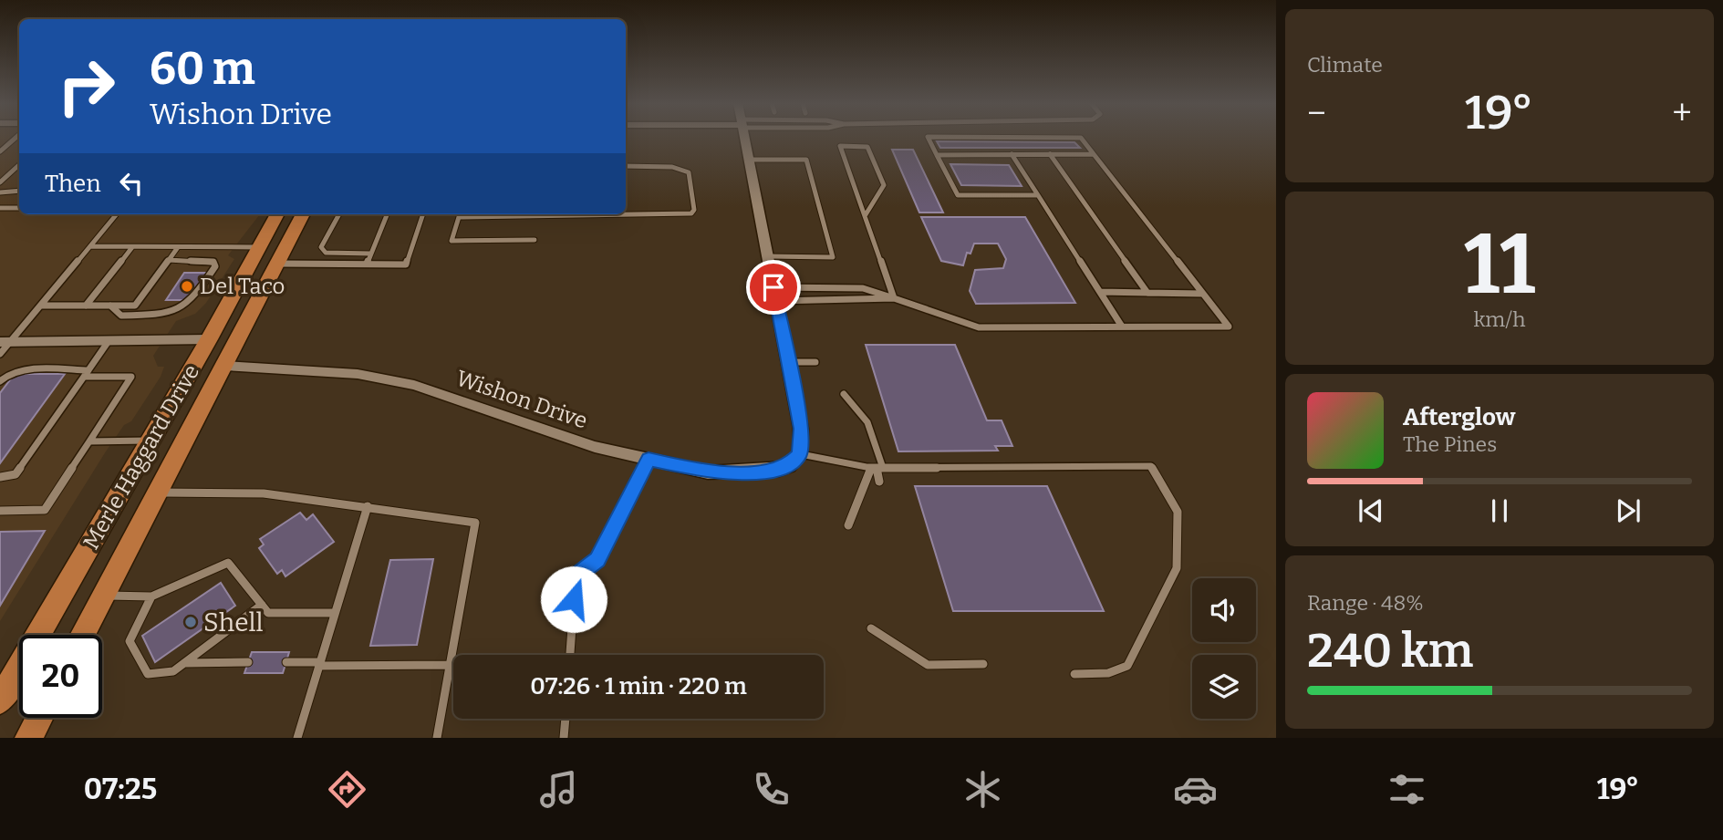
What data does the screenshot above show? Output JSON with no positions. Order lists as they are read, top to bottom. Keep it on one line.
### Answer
{"streets":{"main road":["Merle Haggard Drive"],"street":["Wishon Drive"]},"crossings":[["Wishon Drive","Merle Haggard Drive"]],"places":["Del Taco","Shell"],"page":{"tile":["Climate",["11","km/h"],["Range · 48%","240 km"]],"turn":["60 m","Wishon Drive"],"heat":["−","19°","+"],"then":"Then","song":["Afterglow","The Pines"],"limit":"20","trip":"07:26 · 1 min · 220 m","tabs":["07:25","19°"]}}
